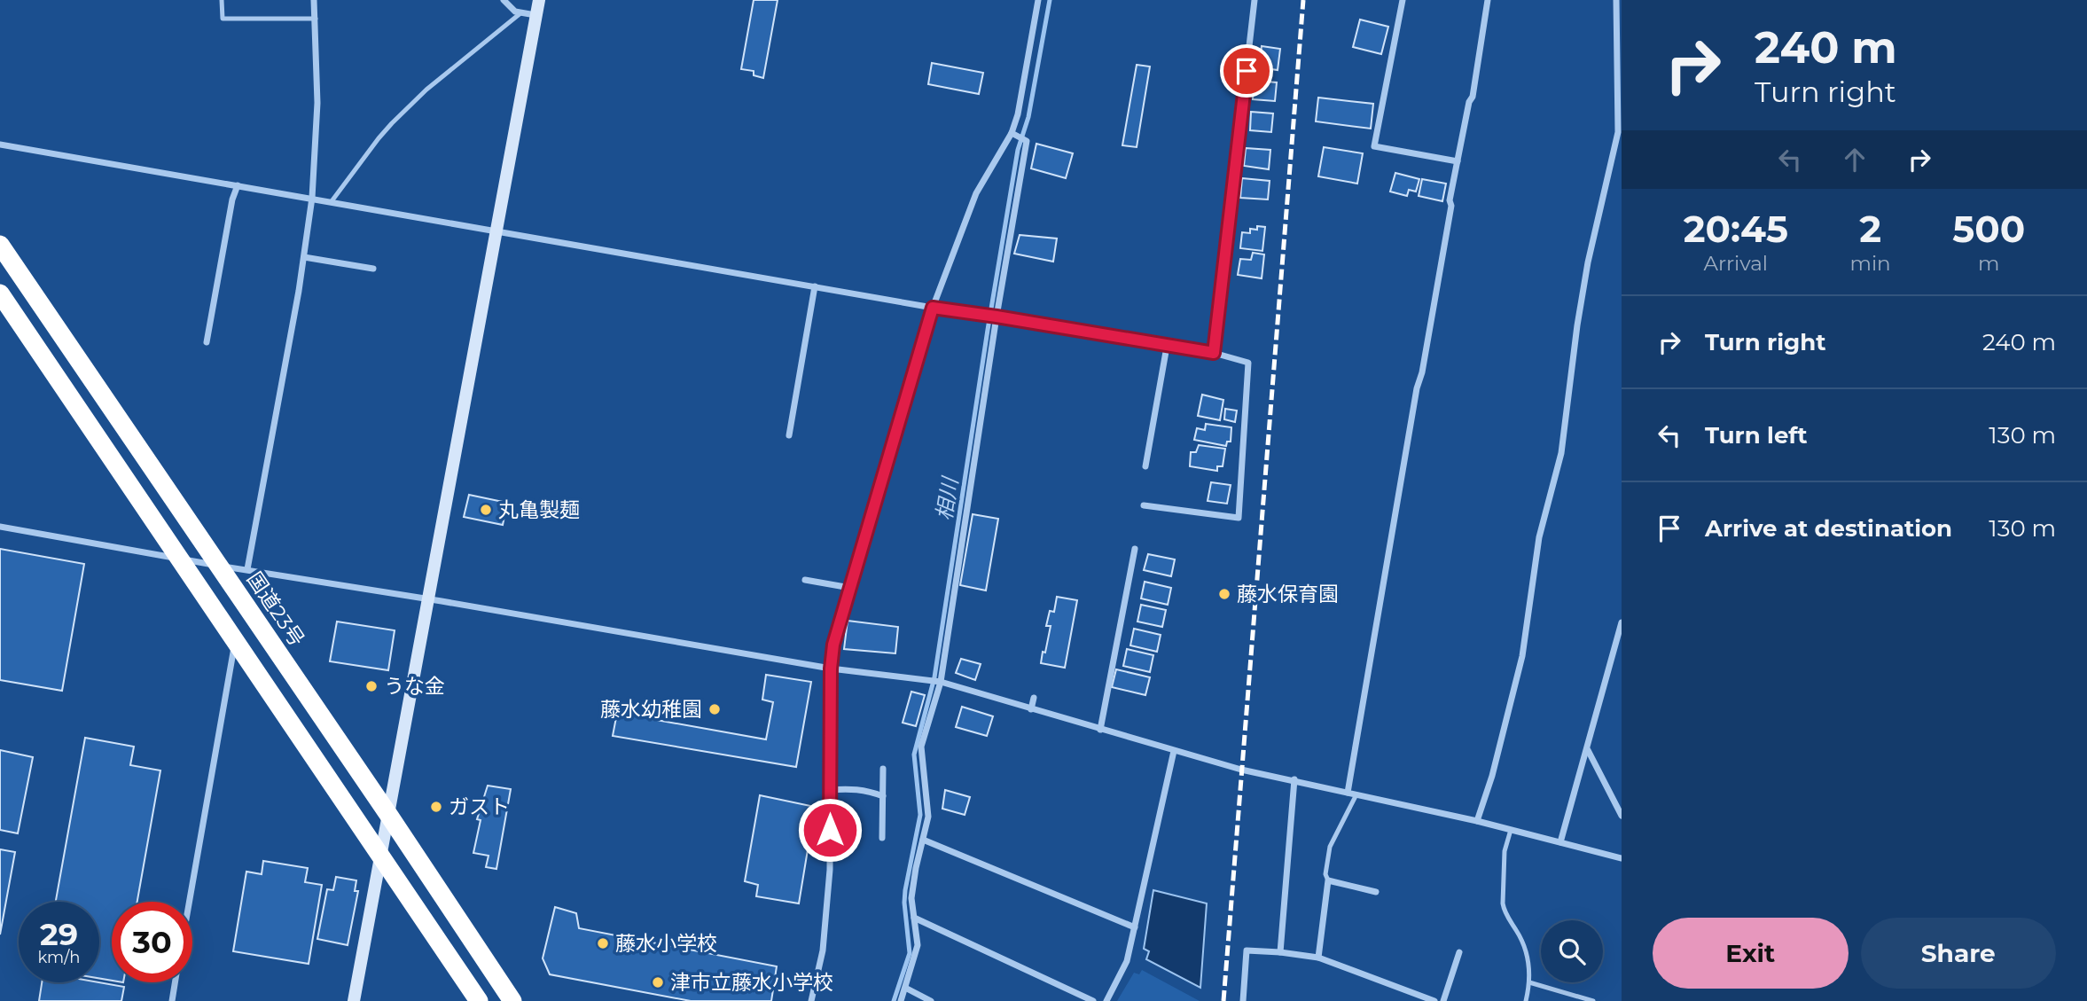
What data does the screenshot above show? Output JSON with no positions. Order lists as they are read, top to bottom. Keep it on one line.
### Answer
{"streets":{"highway":["国道23号"]},"water":["相川"],"places":["丸亀製麺","藤水保育園","うな金","藤水幼稚園","ガスト","藤水小学校","津市立藤水小学校"],"page":{"turn":["240 m","Turn right"],"eta":["20:45","Arrival","2","min","500","m"],"list":[{"name":"Turn right","value":"240 m"},{"name":"Turn left","value":"130 m"},{"name":"Arrive at destination","value":"130 m"}],"speed":"29 km/h","limit":"30","buttons":["Exit","Share"]}}
